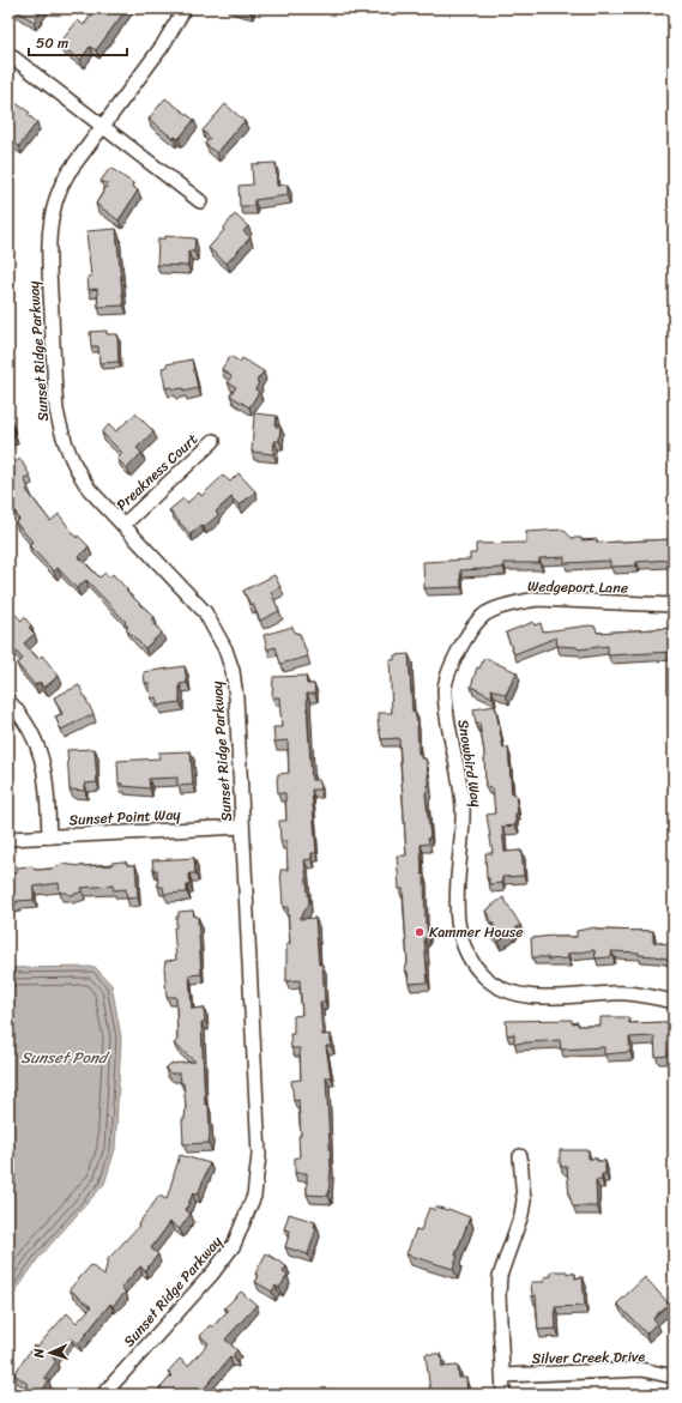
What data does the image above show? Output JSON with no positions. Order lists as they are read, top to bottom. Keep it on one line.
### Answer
{"streets":{"street":["Sunset Ridge Parkway","Preakness Court","Wedgeport Lane","Snowbird Way","Sunset Point Way","Silver Creek Drive"]},"crossings":[["Sunset Ridge Parkway","Preakness Court"],["Sunset Ridge Parkway","Sunset Point Way"],["Wedgeport Lane","Snowbird Way"]],"water":["Sunset Pond"],"places":["Kammer House"],"scale_bar":"50 m","north":"left"}
